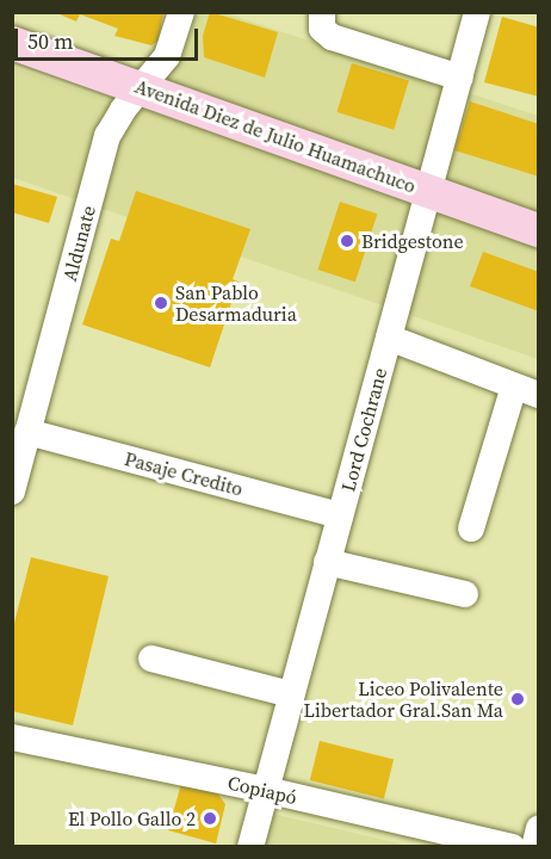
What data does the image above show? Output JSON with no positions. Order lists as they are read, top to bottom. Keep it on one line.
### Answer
{"streets":{"main road":["Avenida Diez de Julio Huamachuco"],"street":["Aldunate","Lord Cochrane","Pasaje Credito","Copiapó"]},"crossings":[["Avenida Diez de Julio Huamachuco","Aldunate"],["Avenida Diez de Julio Huamachuco","Lord Cochrane"],["Aldunate","Pasaje Credito"],["Lord Cochrane","Pasaje Credito"],["Lord Cochrane","Copiapó"]],"places":["Bridgestone","San Pablo Desarmaduria","Liceo Polivalente Libertador Gral.San Ma","El Pollo Gallo 2"],"scale_bar":"50 m"}
